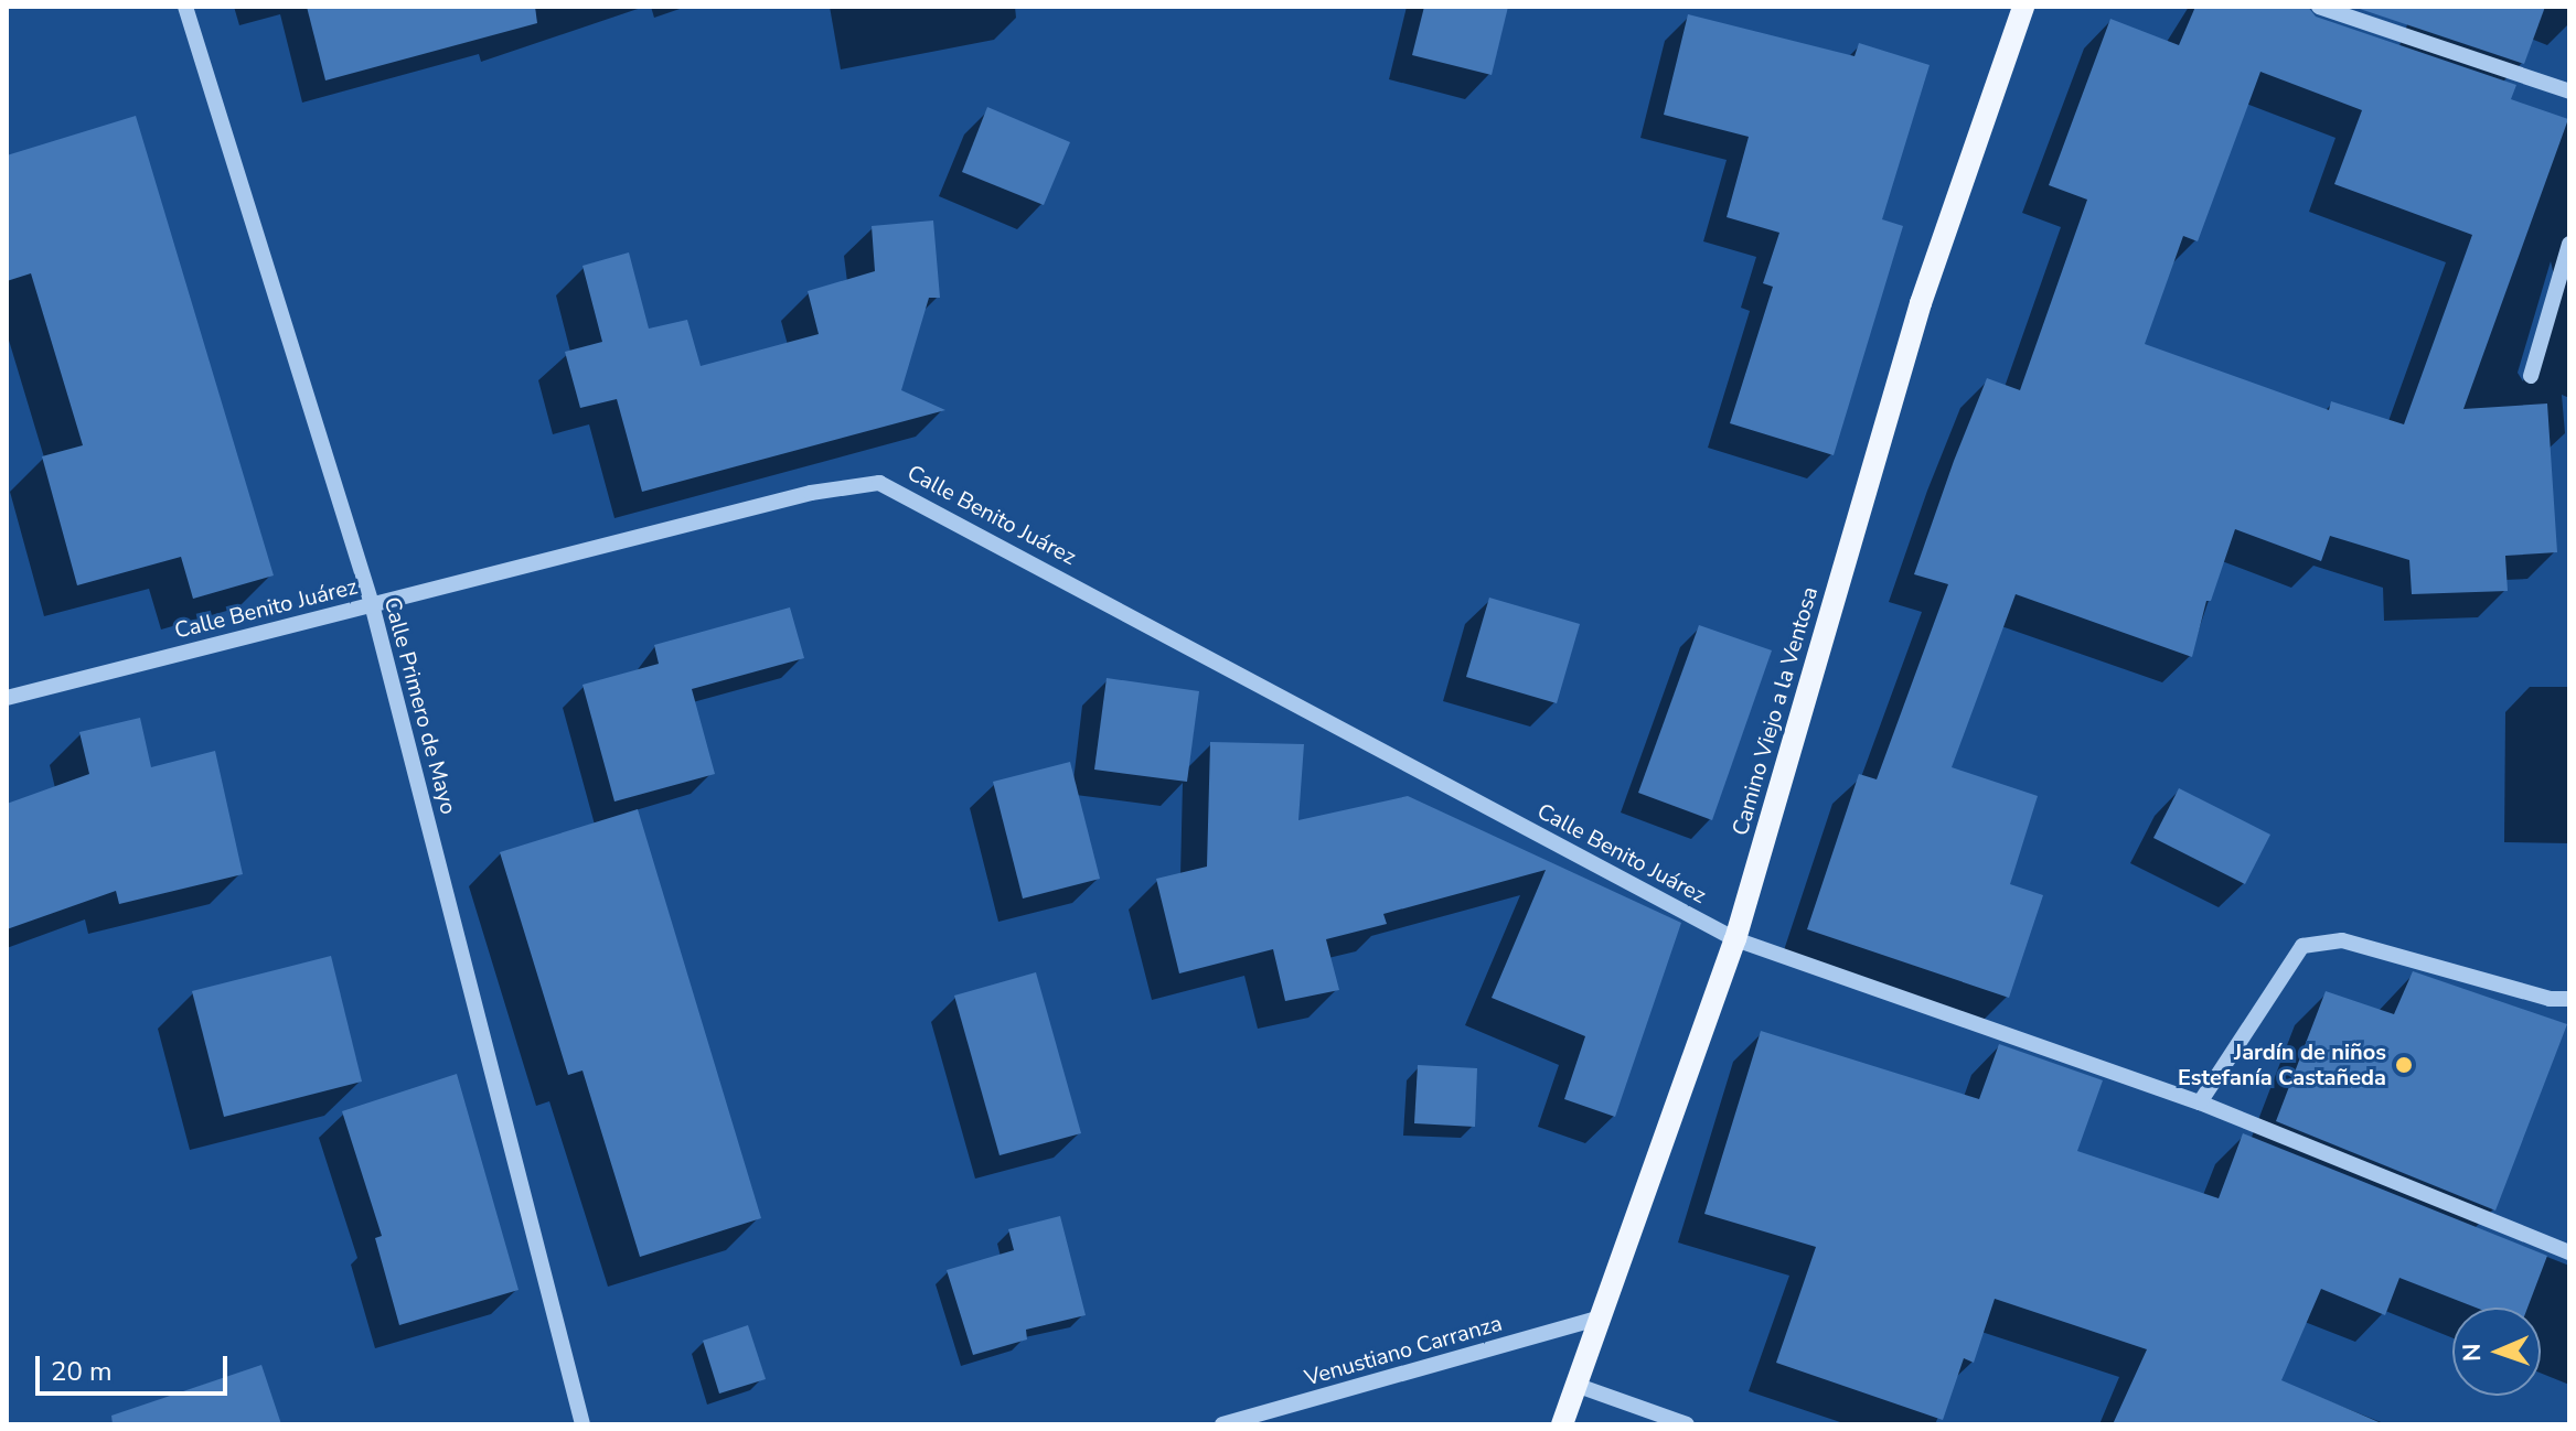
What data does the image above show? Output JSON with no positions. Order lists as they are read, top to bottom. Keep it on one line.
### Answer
{"streets":{"main road":["Camino Viejo a la Ventosa"],"street":["Calle Benito Juárez","Calle Primero de Mayo","Venustiano Carranza"]},"crossings":[["Calle Benito Juárez","Calle Primero de Mayo"],["Calle Benito Juárez","Camino Viejo a la Ventosa"],["Camino Viejo a la Ventosa","Venustiano Carranza"]],"places":["Jardín de niños Estefanía Castañeda"],"scale_bar":"20 m","north":"left"}
